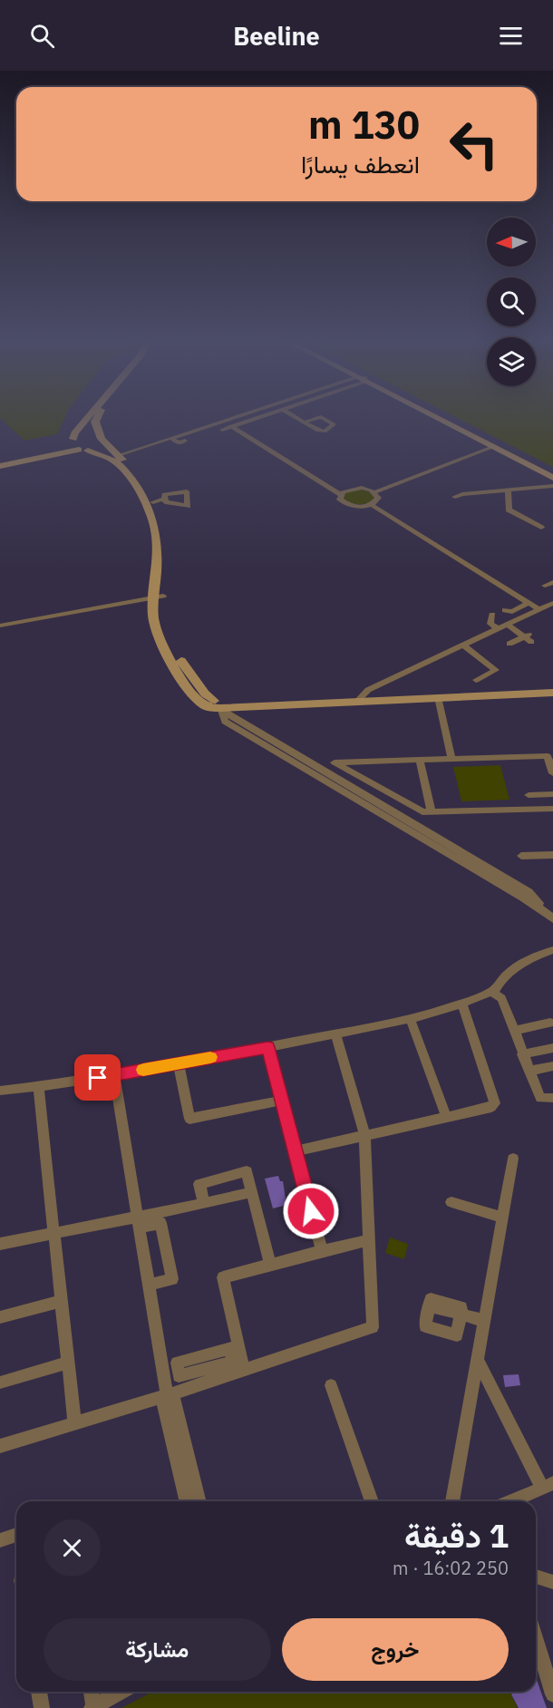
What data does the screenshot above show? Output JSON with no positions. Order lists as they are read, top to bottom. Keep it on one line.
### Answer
{"north":"left","page":{"header":"Beeline","turn":["130 m","انعطف يسارًا"],"heading":["1 دقيقة","250 m · 16:02"],"buttons":["خروج","مشاركة"]}}
